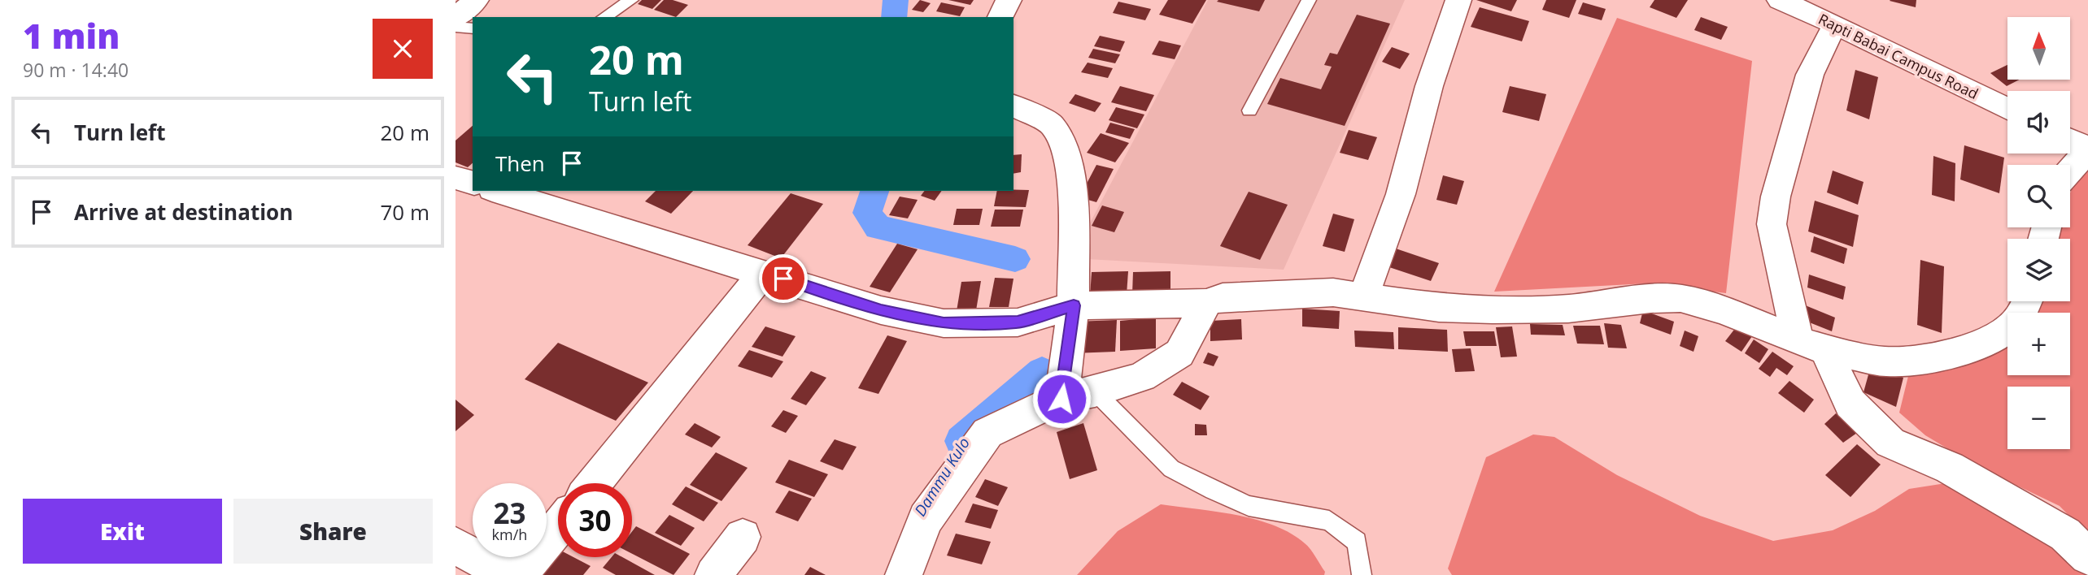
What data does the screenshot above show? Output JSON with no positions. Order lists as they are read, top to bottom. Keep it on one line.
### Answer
{"streets":{"street":["Rapti Babai Campus Road"]},"water":["Dammu Kulo"],"north":"top","page":{"heading":["1 min","90 m · 14:40"],"map_buttons":["+","−"],"turn":["20 m","Turn left"],"list":[{"name":"Turn left","value":"20 m"},{"name":"Arrive at destination","value":"70 m"}],"then":"Then","speed":"23 km/h","limit":"30","buttons":["Exit","Share"]}}
